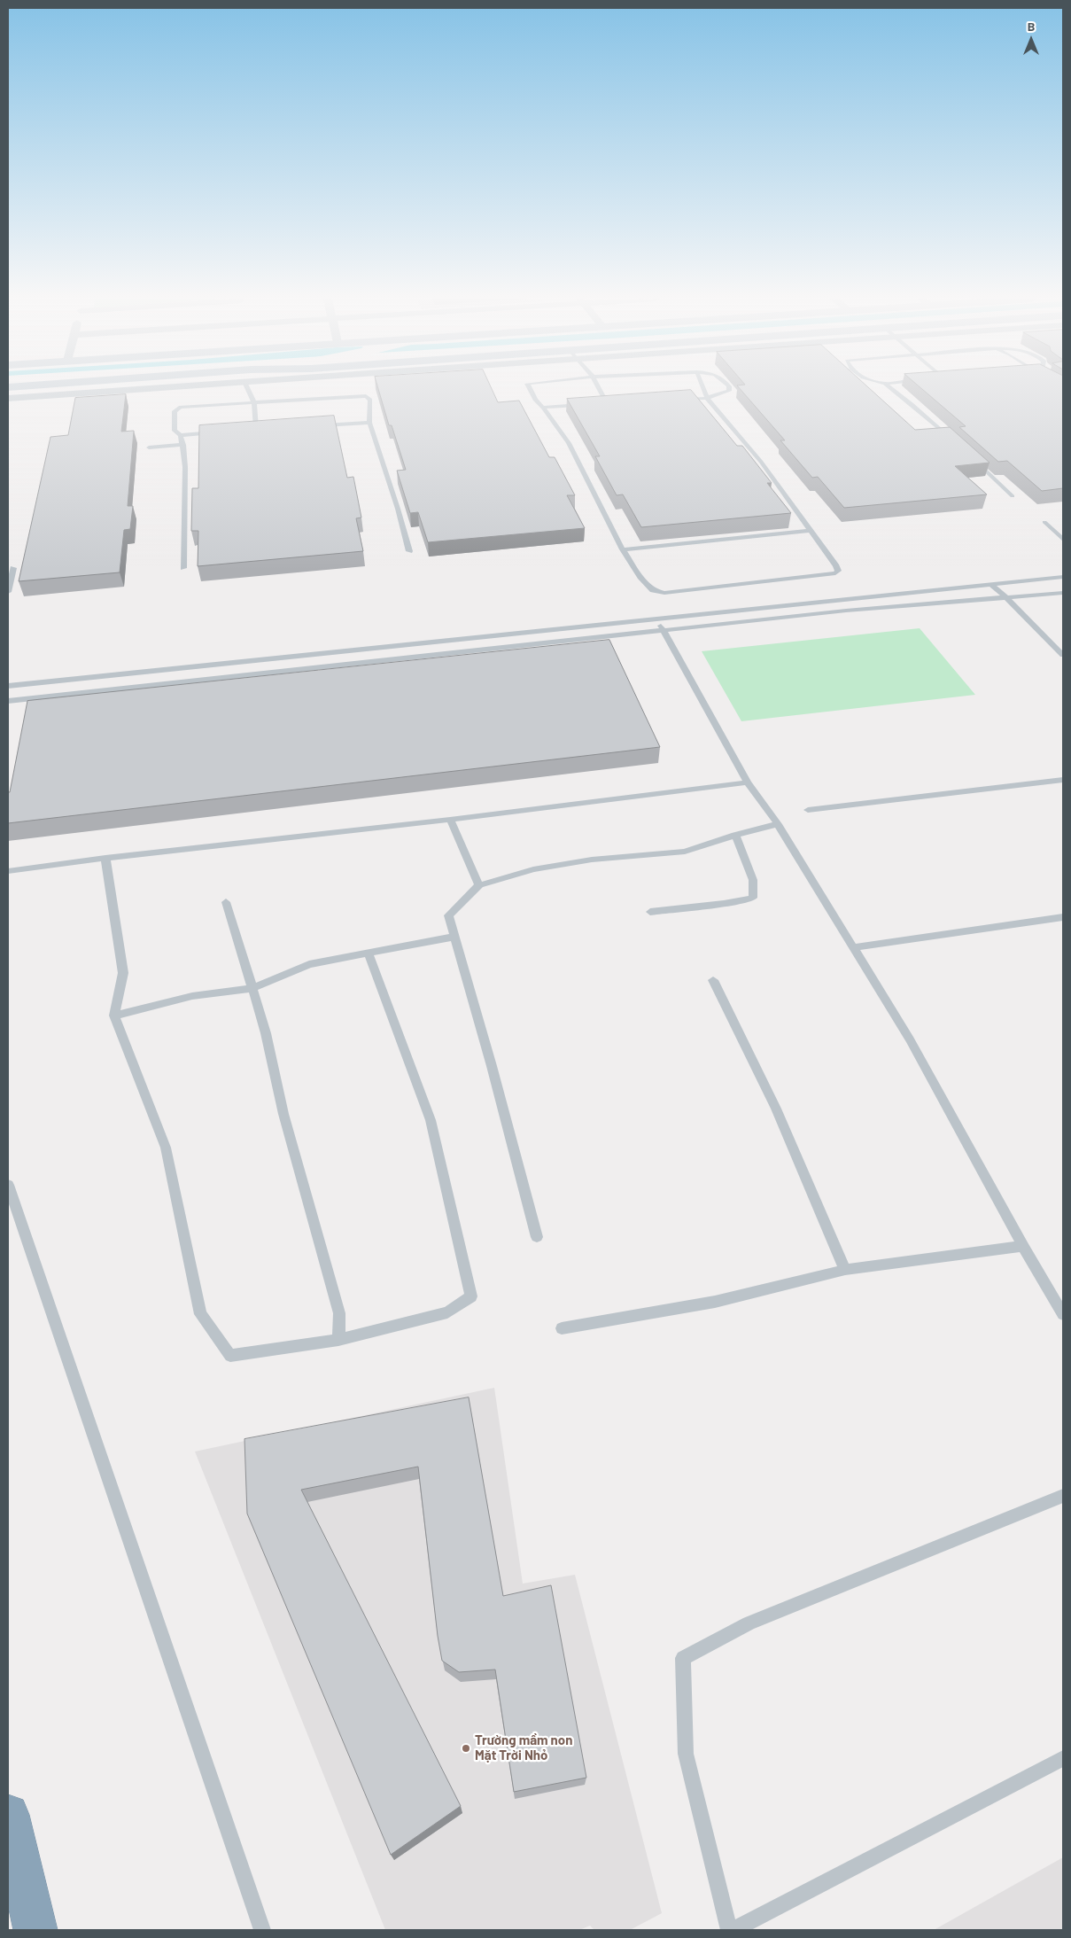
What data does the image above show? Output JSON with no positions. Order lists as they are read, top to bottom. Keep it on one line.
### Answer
{"places":["Trường mầm non Mặt Trời Nhỏ"],"north":"top"}
